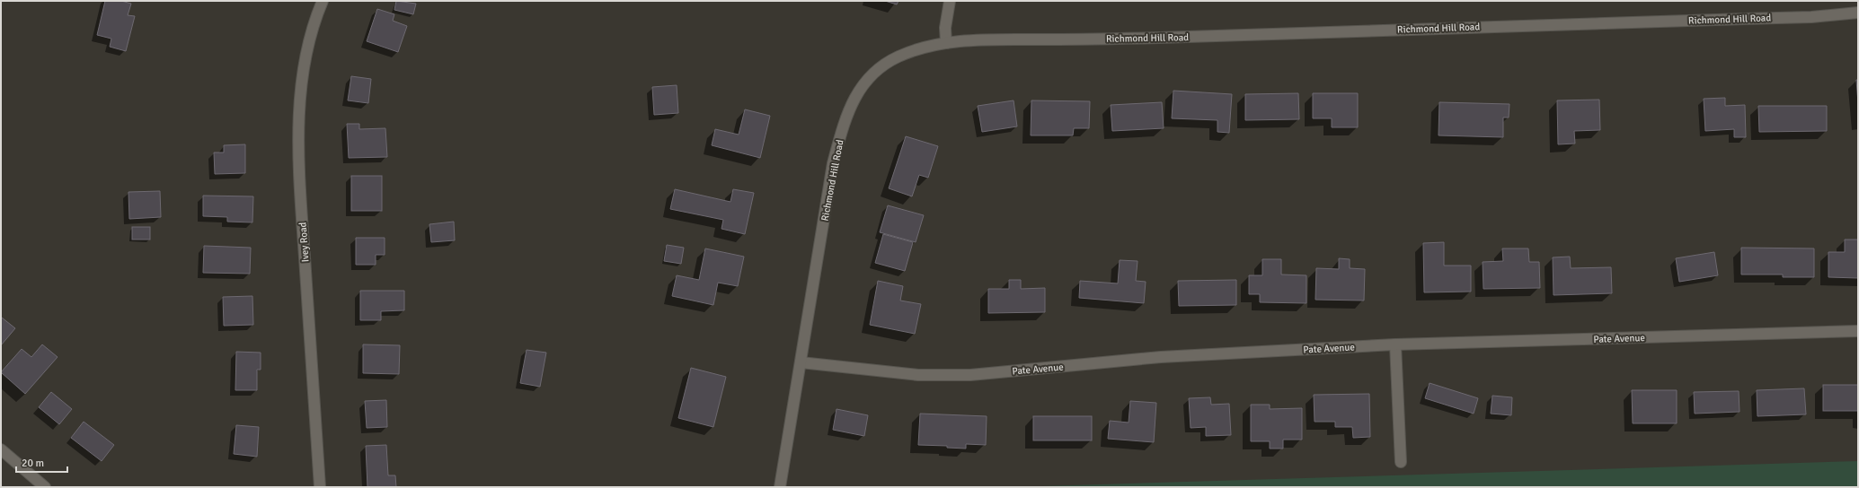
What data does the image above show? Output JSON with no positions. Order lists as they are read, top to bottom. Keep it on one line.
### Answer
{"streets":{"street":["Richmond Hill Road","Ivey Road","Pate Avenue"]},"crossings":[["Richmond Hill Road","Pate Avenue"]],"scale_bar":"20 m"}
